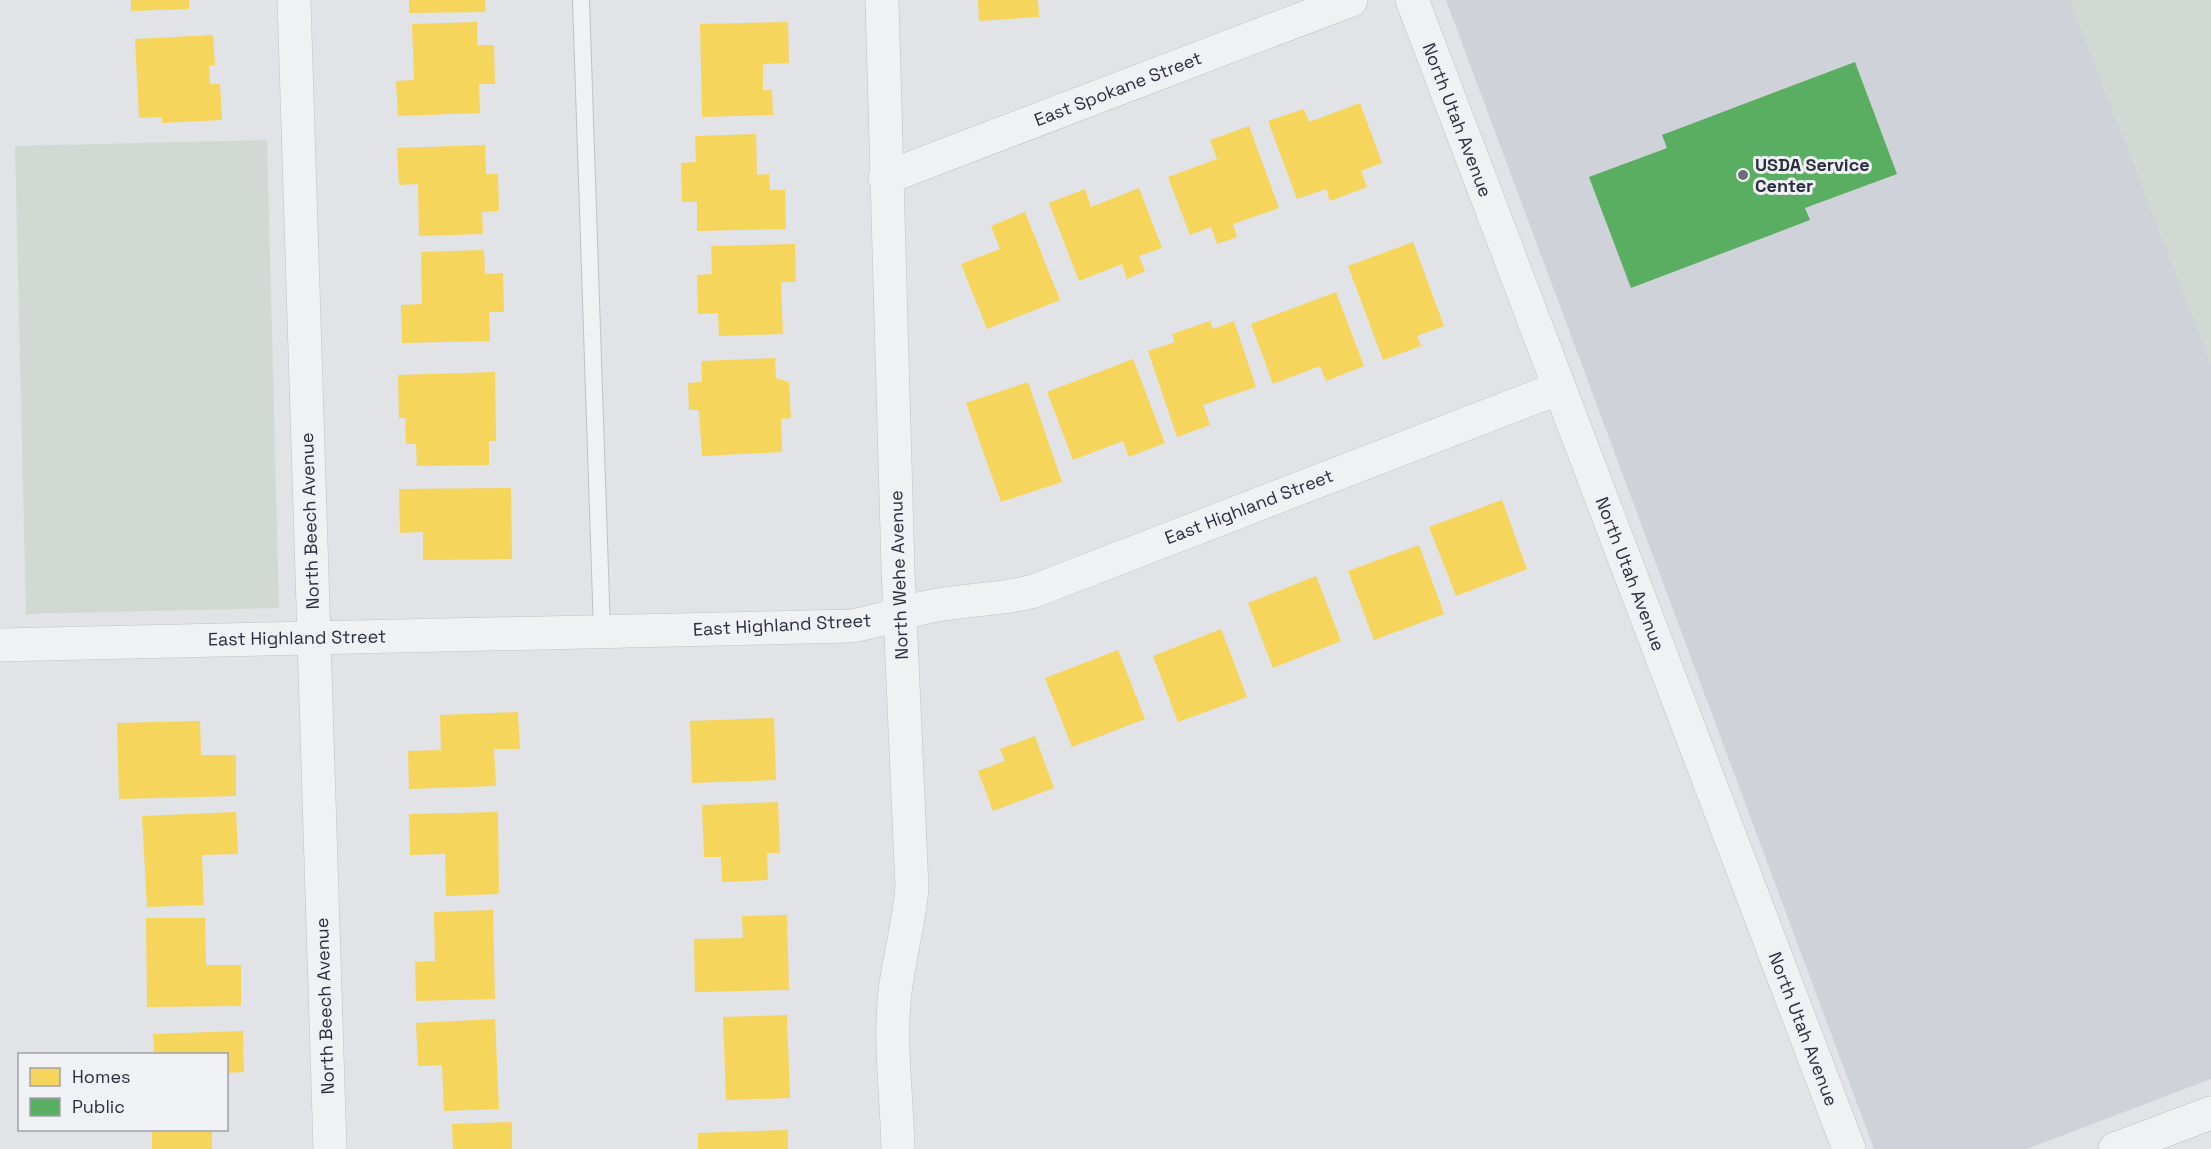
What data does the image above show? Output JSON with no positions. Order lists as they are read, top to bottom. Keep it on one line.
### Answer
{"streets":{"street":["East Spokane Street","North Utah Avenue","East Highland Street","North Beech Avenue","North Wehe Avenue"]},"crossings":[["East Spokane Street","North Wehe Avenue"],["North Utah Avenue","East Highland Street"],["East Highland Street","North Beech Avenue"],["East Highland Street","North Wehe Avenue"]],"places":["USDA Service Center"],"legend":["Homes","Public"]}
